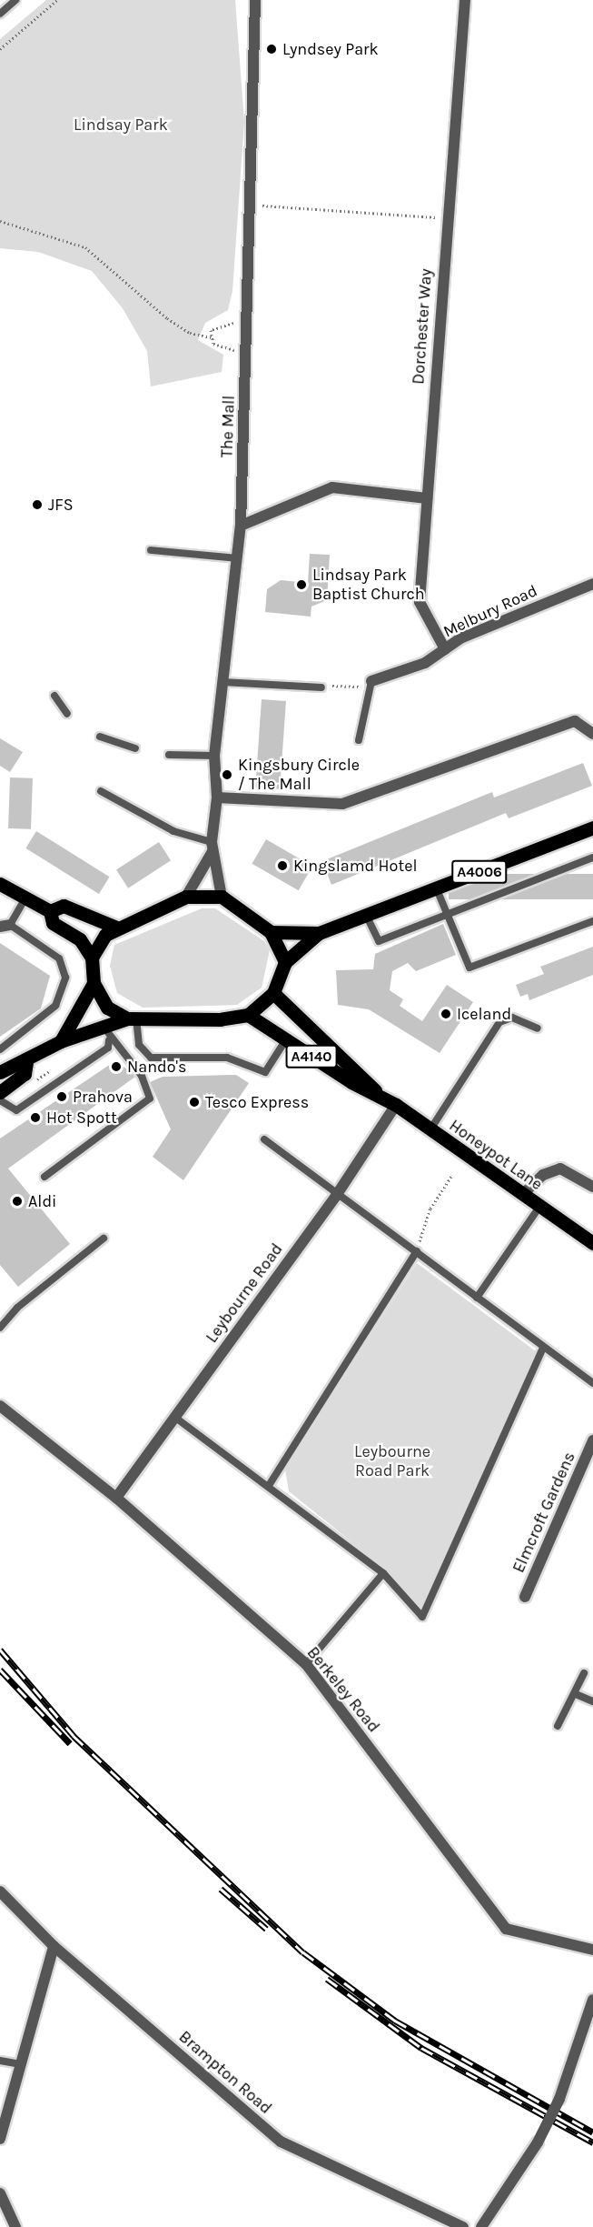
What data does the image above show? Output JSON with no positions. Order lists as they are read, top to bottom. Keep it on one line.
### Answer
{"streets":{"main road":["A4006","A4140","Honeypot Lane"],"street":["Dorchester Way","The Mall","Melbury Road","Leybourne Road","Elmcroft Gardens","Berkeley Road","Brampton Road"]},"crossings":[["Dorchester Way","Melbury Road"],["The Mall","A4006"],["The Mall","Honeypot Lane"],["A4006","Honeypot Lane"],["Honeypot Lane","Leybourne Road"],["Leybourne Road","Berkeley Road"]],"parks":["Lindsay Park","Leybourne Road Park"],"places":["Lyndsey Park","JFS","Lindsay Park Baptist Church","Kingsbury Circle / The Mall","Kingslamd Hotel","Iceland","Nando's","Prahova","Tesco Express","Hot Spott","Aldi"]}
